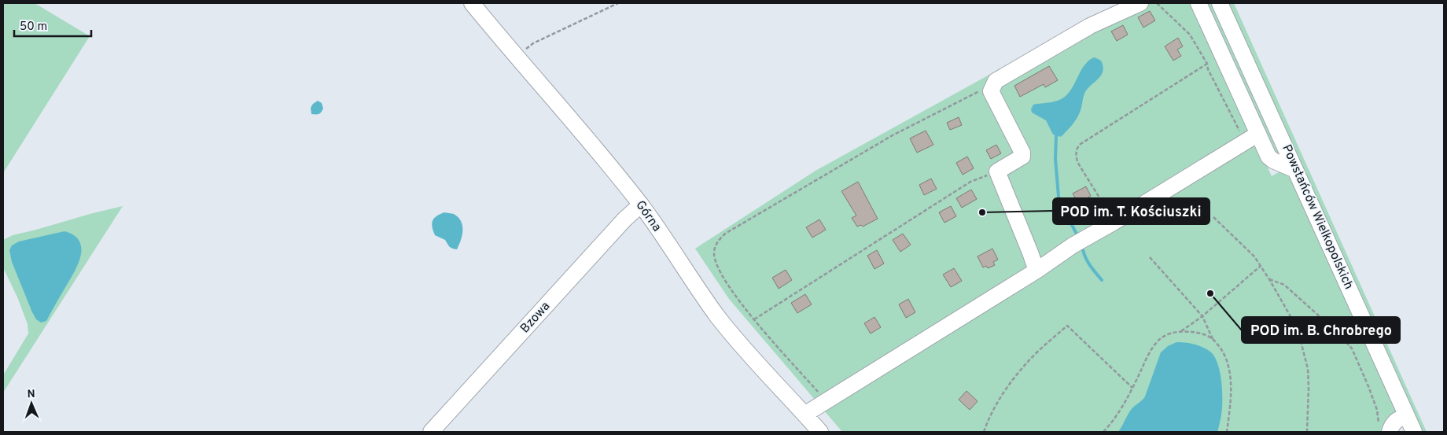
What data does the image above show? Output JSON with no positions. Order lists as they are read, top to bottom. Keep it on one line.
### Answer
{"streets":{"street":["Górna","Powstańców Wielkopolskich","Bzowa"]},"crossings":[["Górna","Bzowa"]],"places":["POD im. T. Kościuszki","POD im. B. Chrobrego"],"scale_bar":"50 m","north":"top"}
